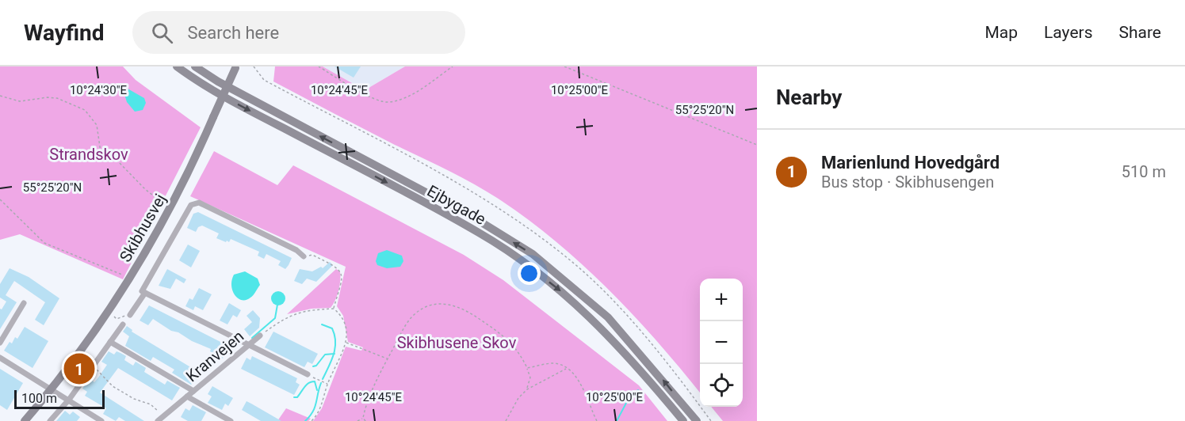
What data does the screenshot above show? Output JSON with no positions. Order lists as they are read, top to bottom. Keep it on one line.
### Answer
{"streets":{"main road":["Ejbygade","Skibhusvej"],"street":["Kranvejen"]},"parks":["Strandskov","Skibhusene Skov"],"scale_bar":"100 m","page":{"header":"Wayfind","search":"Search here","nav":["Map","Layers","Share"],"heading":"Nearby","list":[{"mark":"1","name":"Marienlund Hovedgård","note":"Bus stop · Skibhusengen","value":"510 m"}],"map_buttons":["+","−"],"pins":"1","scale":"100 m"},"coordinates":["10°24'30\"E","10°24'45\"E","10°25'00\"E","55°25'20\"N"]}
